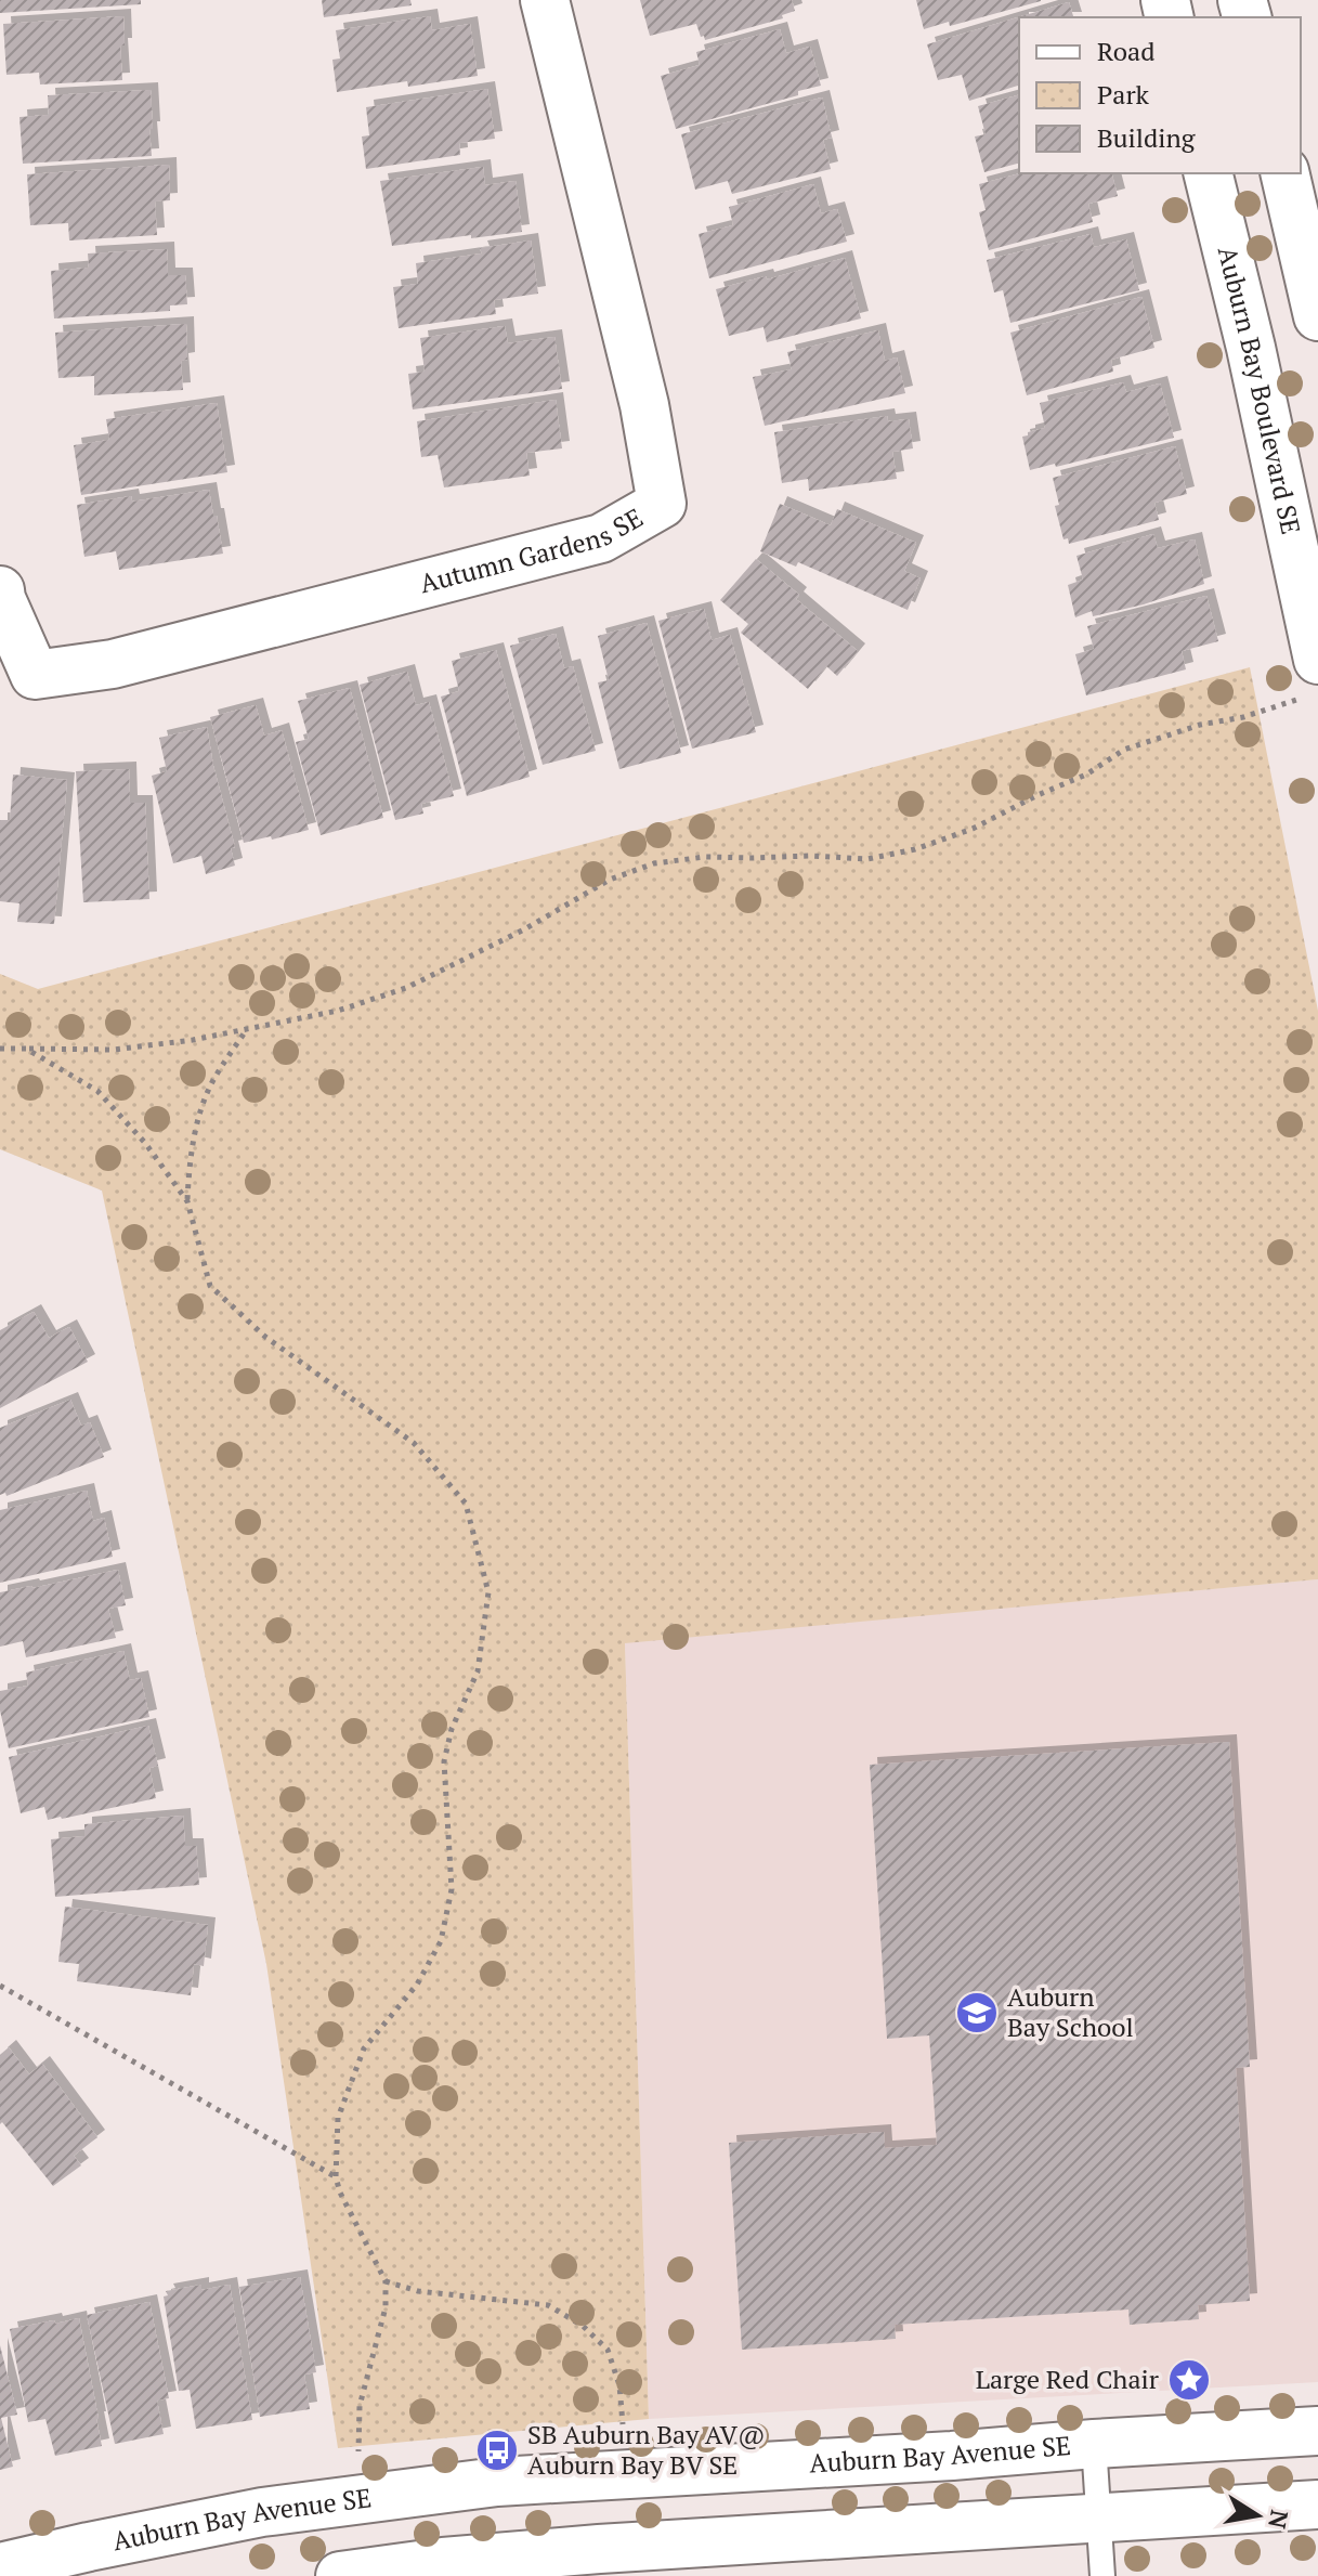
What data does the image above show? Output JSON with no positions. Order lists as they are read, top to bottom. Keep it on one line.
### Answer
{"streets":{"street":["Auburn Bay Boulevard SE","Autumn Gardens SE","Auburn Bay Avenue SE"]},"places":{"school or university":["Auburn Bay School"],"place":["Large Red Chair"],"bus stop":["SB Auburn Bay AV@ Auburn Bay BV SE"]},"legend":["Road","Park","Building"],"north":"right"}
